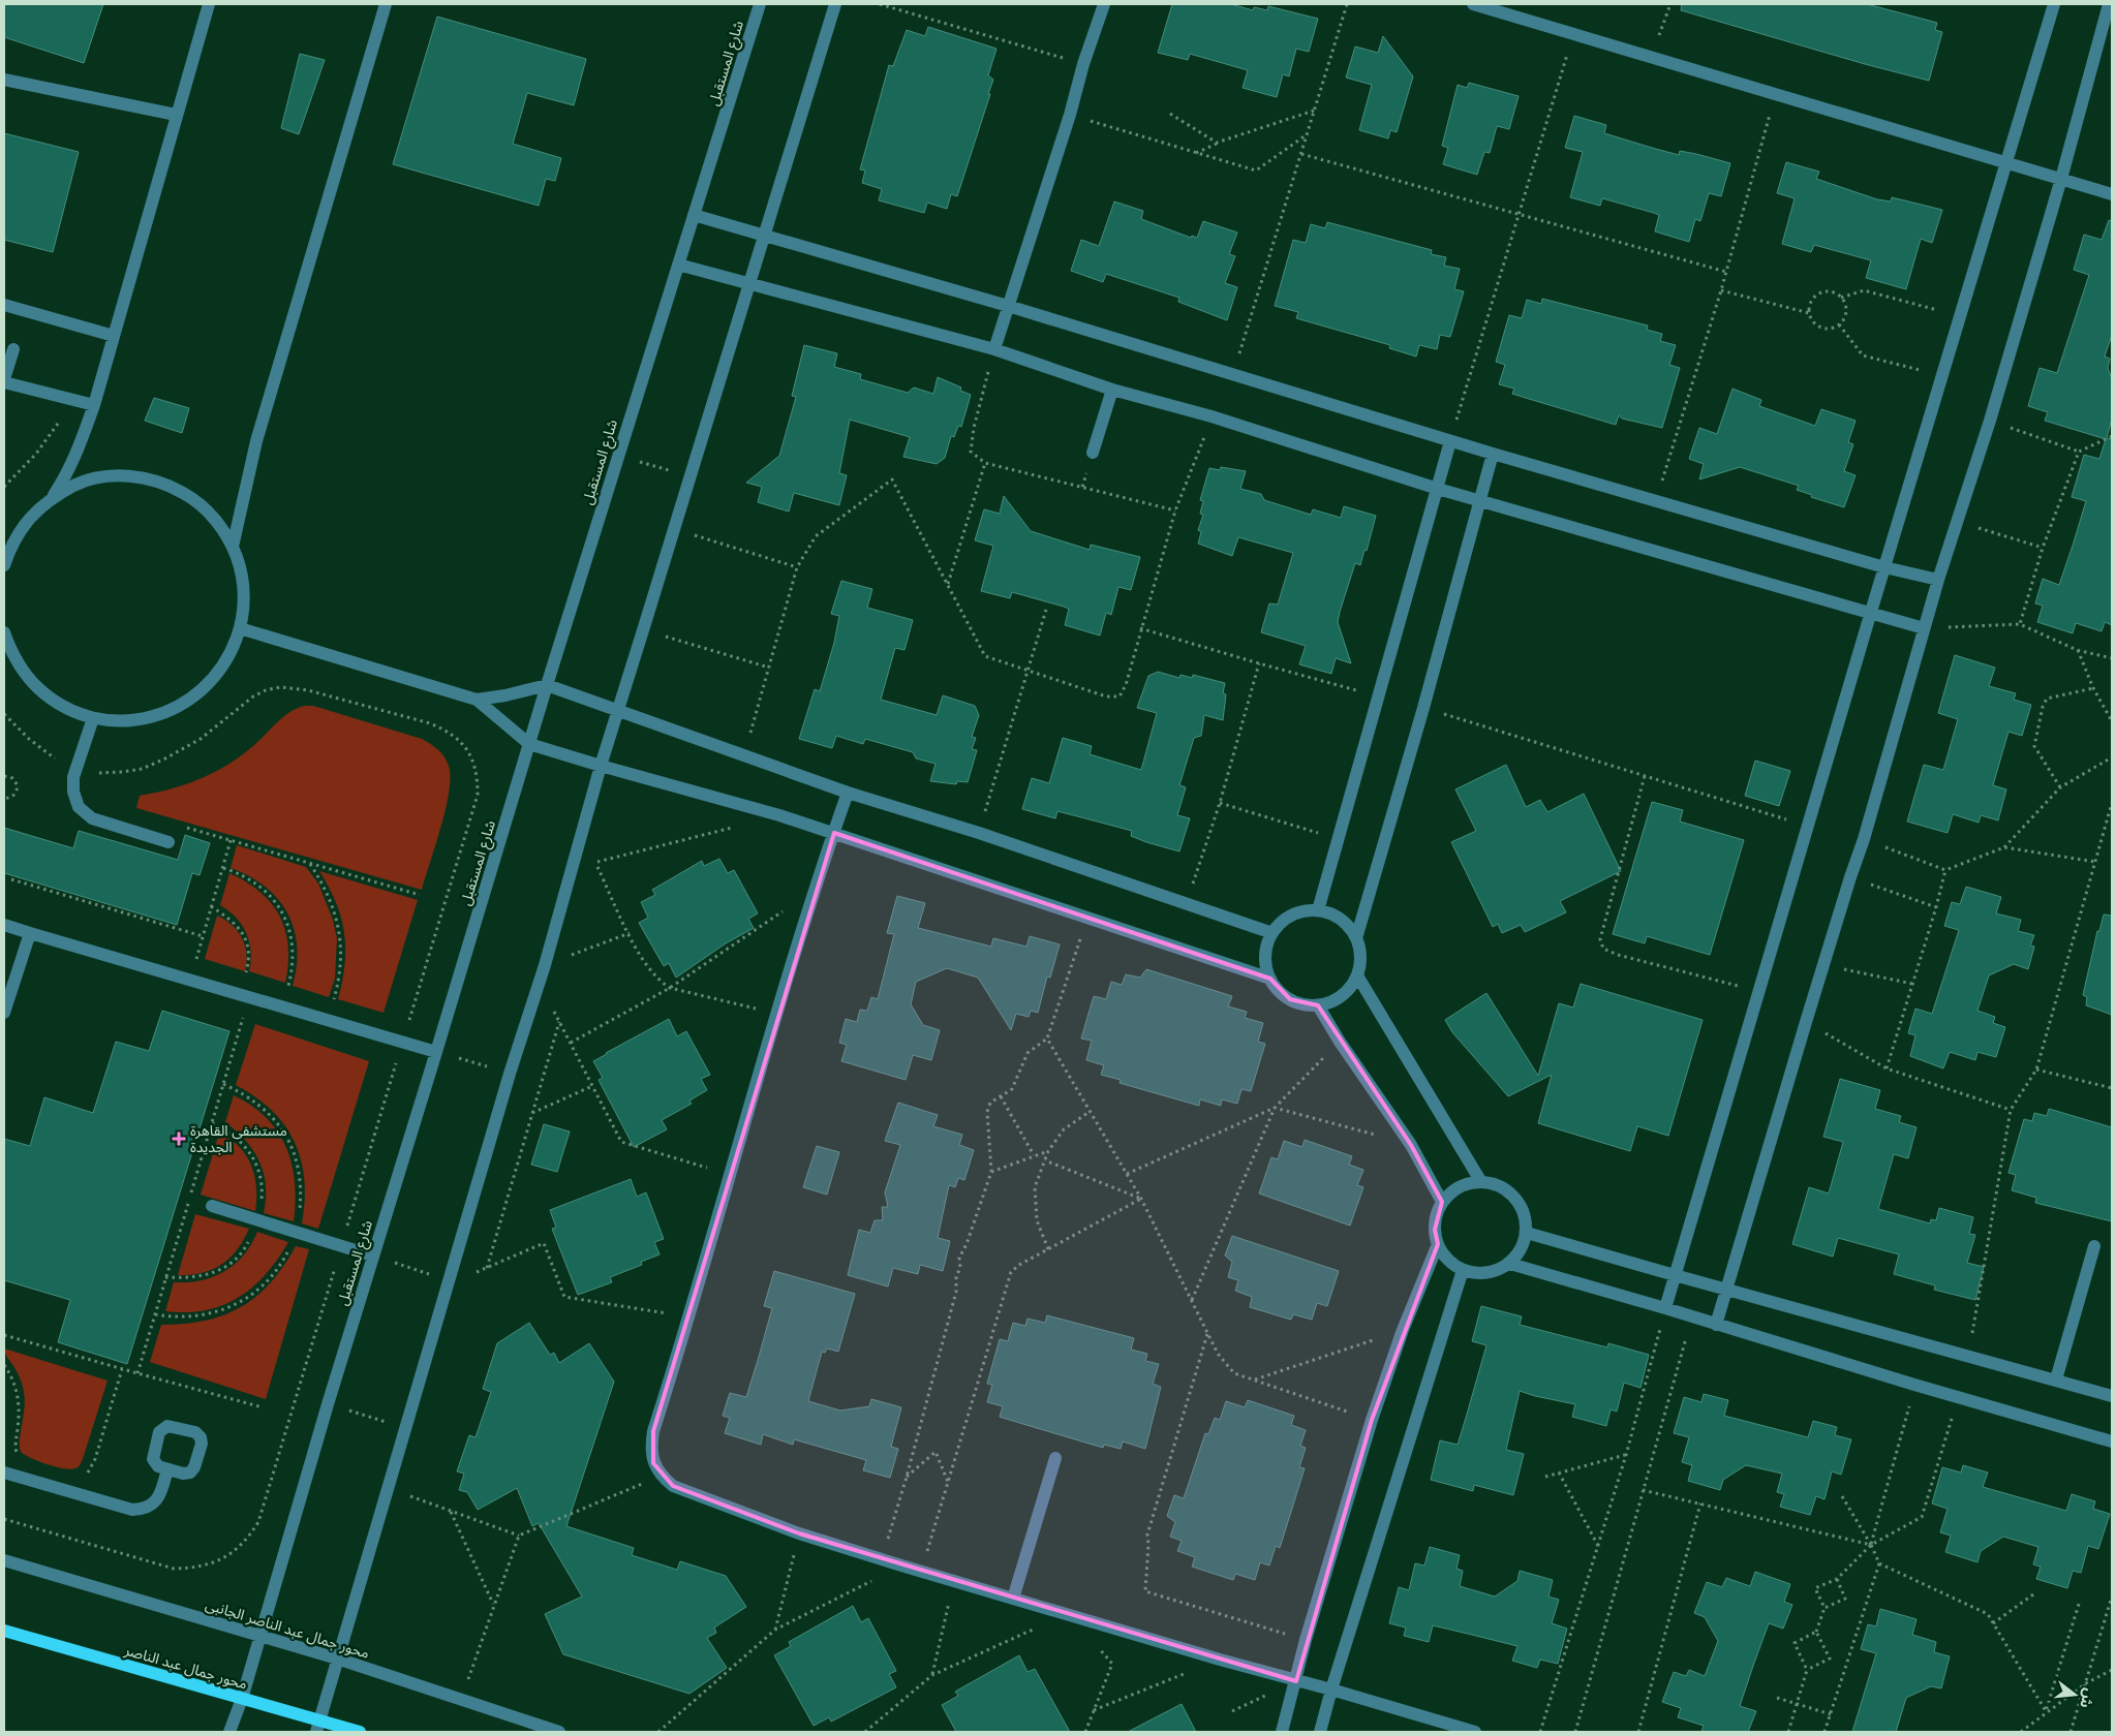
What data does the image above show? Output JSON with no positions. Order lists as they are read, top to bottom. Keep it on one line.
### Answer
{"streets":{"main road":["محور جمال عبد الناصر"],"street":["شارع المستقبل","محور جمال عبد الناصر الجانبى"]},"crossings":[["شارع المستقبل","محور جمال عبد الناصر الجانبى"],["شارع المستقبل","محور جمال عبد الناصر"]],"places":{"health":["مستشفى القاهرة الجديدة"]},"north":"right"}
